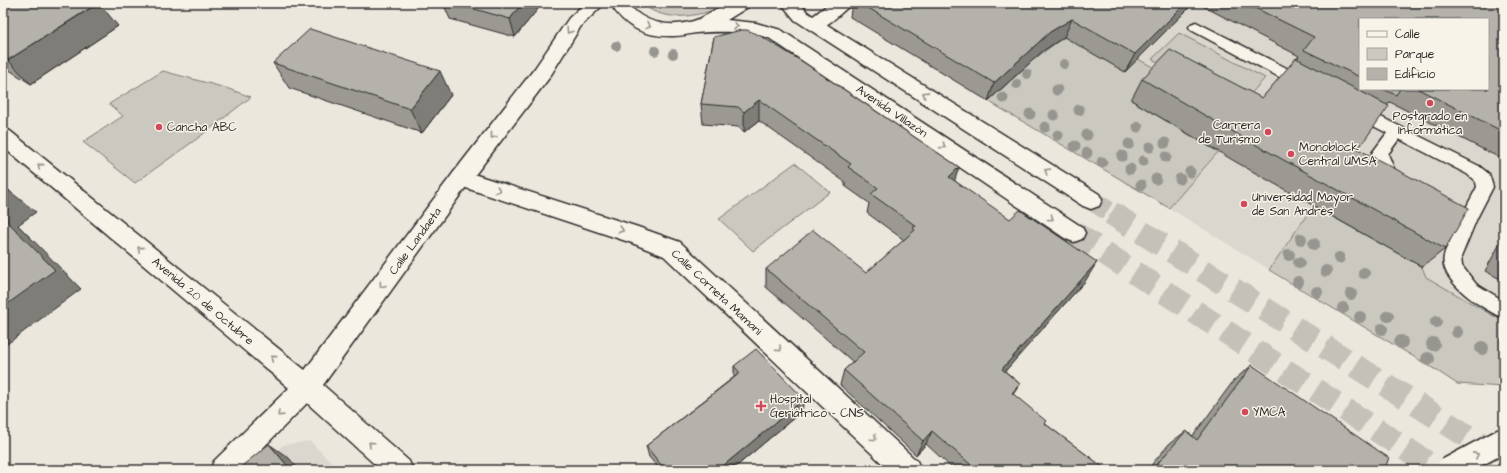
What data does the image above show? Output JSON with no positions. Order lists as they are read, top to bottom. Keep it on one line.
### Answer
{"streets":{"main road":["Avenida Villazón","Calle Landaeta","Calle Corneta Mamani","Avenida 20 de Octubre"]},"crossings":[["Calle Landaeta","Calle Corneta Mamani"],["Calle Landaeta","Avenida 20 de Octubre"]],"one_way":["Calle Landaeta","Calle Corneta Mamani","Avenida 20 de Octubre"],"places":{"other":["Postgrado en Informática","Cancha ABC","Carrera de Turismo","Monoblock Central UMSA","Universidad Mayor de San Andrès","YMCA"],"health":["Hospital Geriátrico - CNS"]},"legend":["Calle","Parque","Edificio"]}
